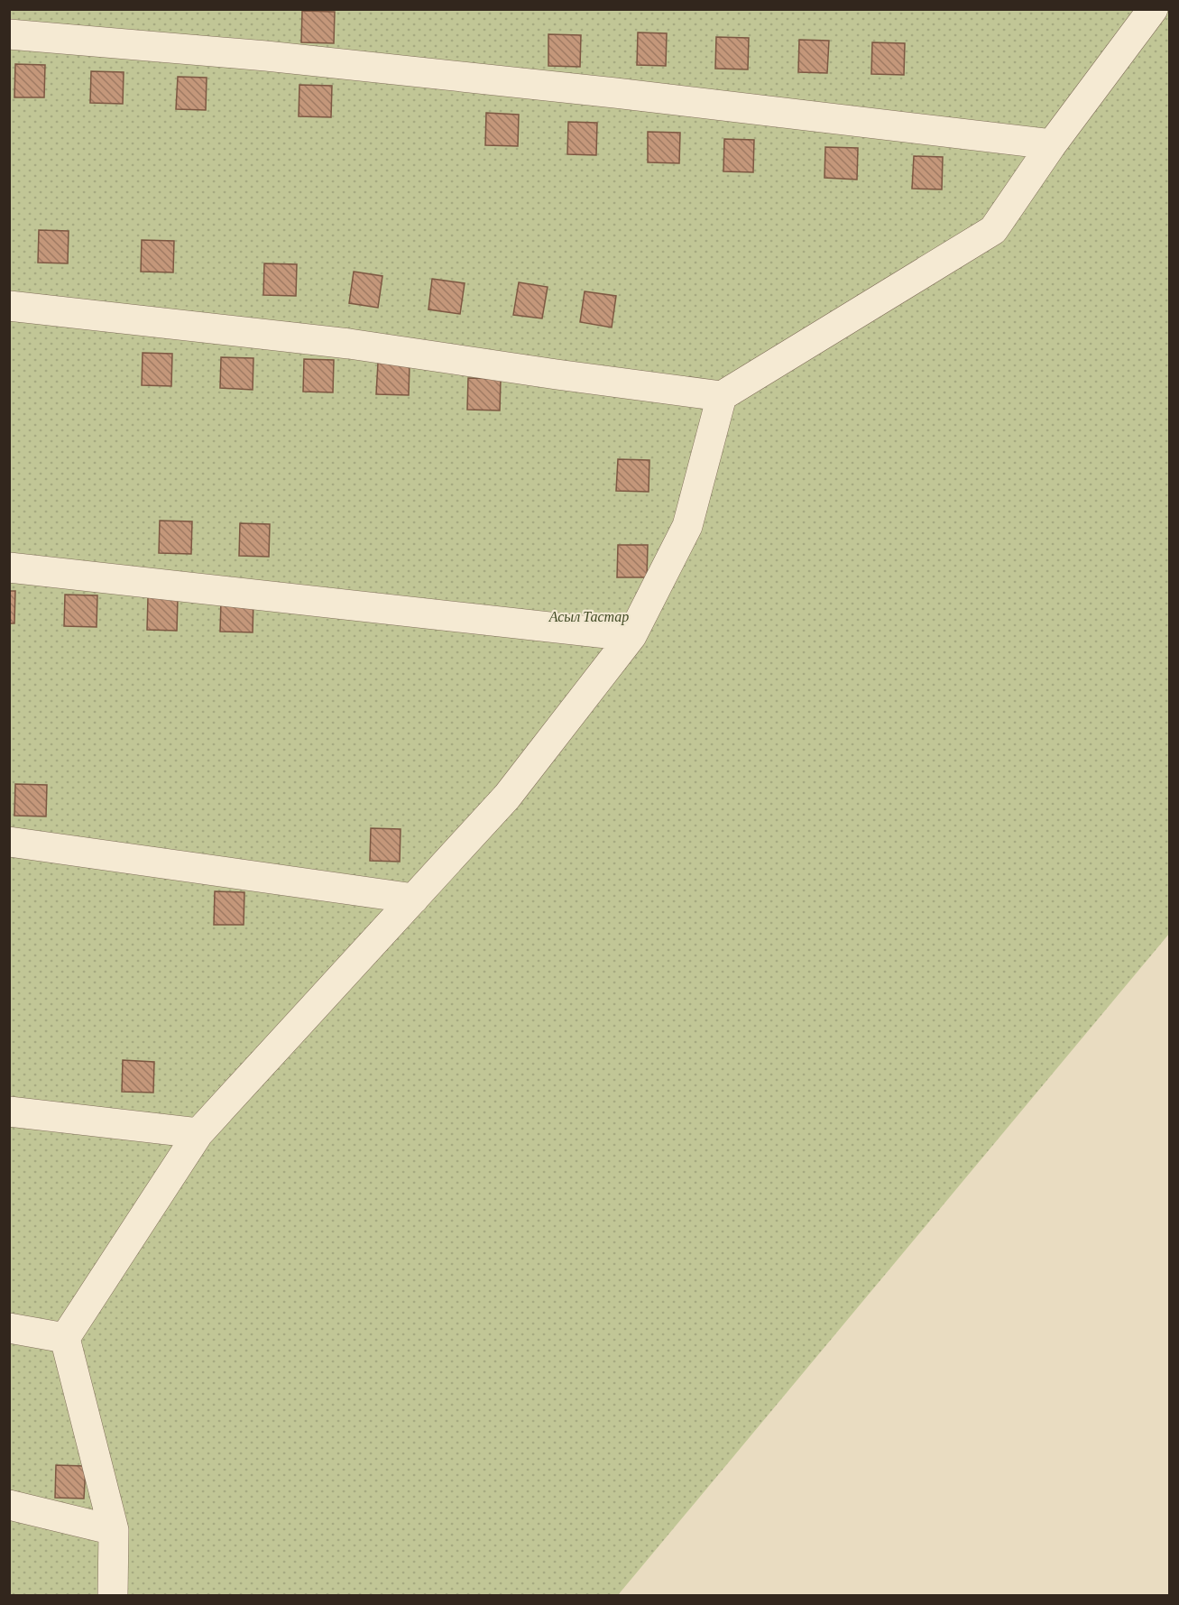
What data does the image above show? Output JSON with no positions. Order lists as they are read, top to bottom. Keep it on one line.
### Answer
{"parks":["Асыл Тастар"]}
